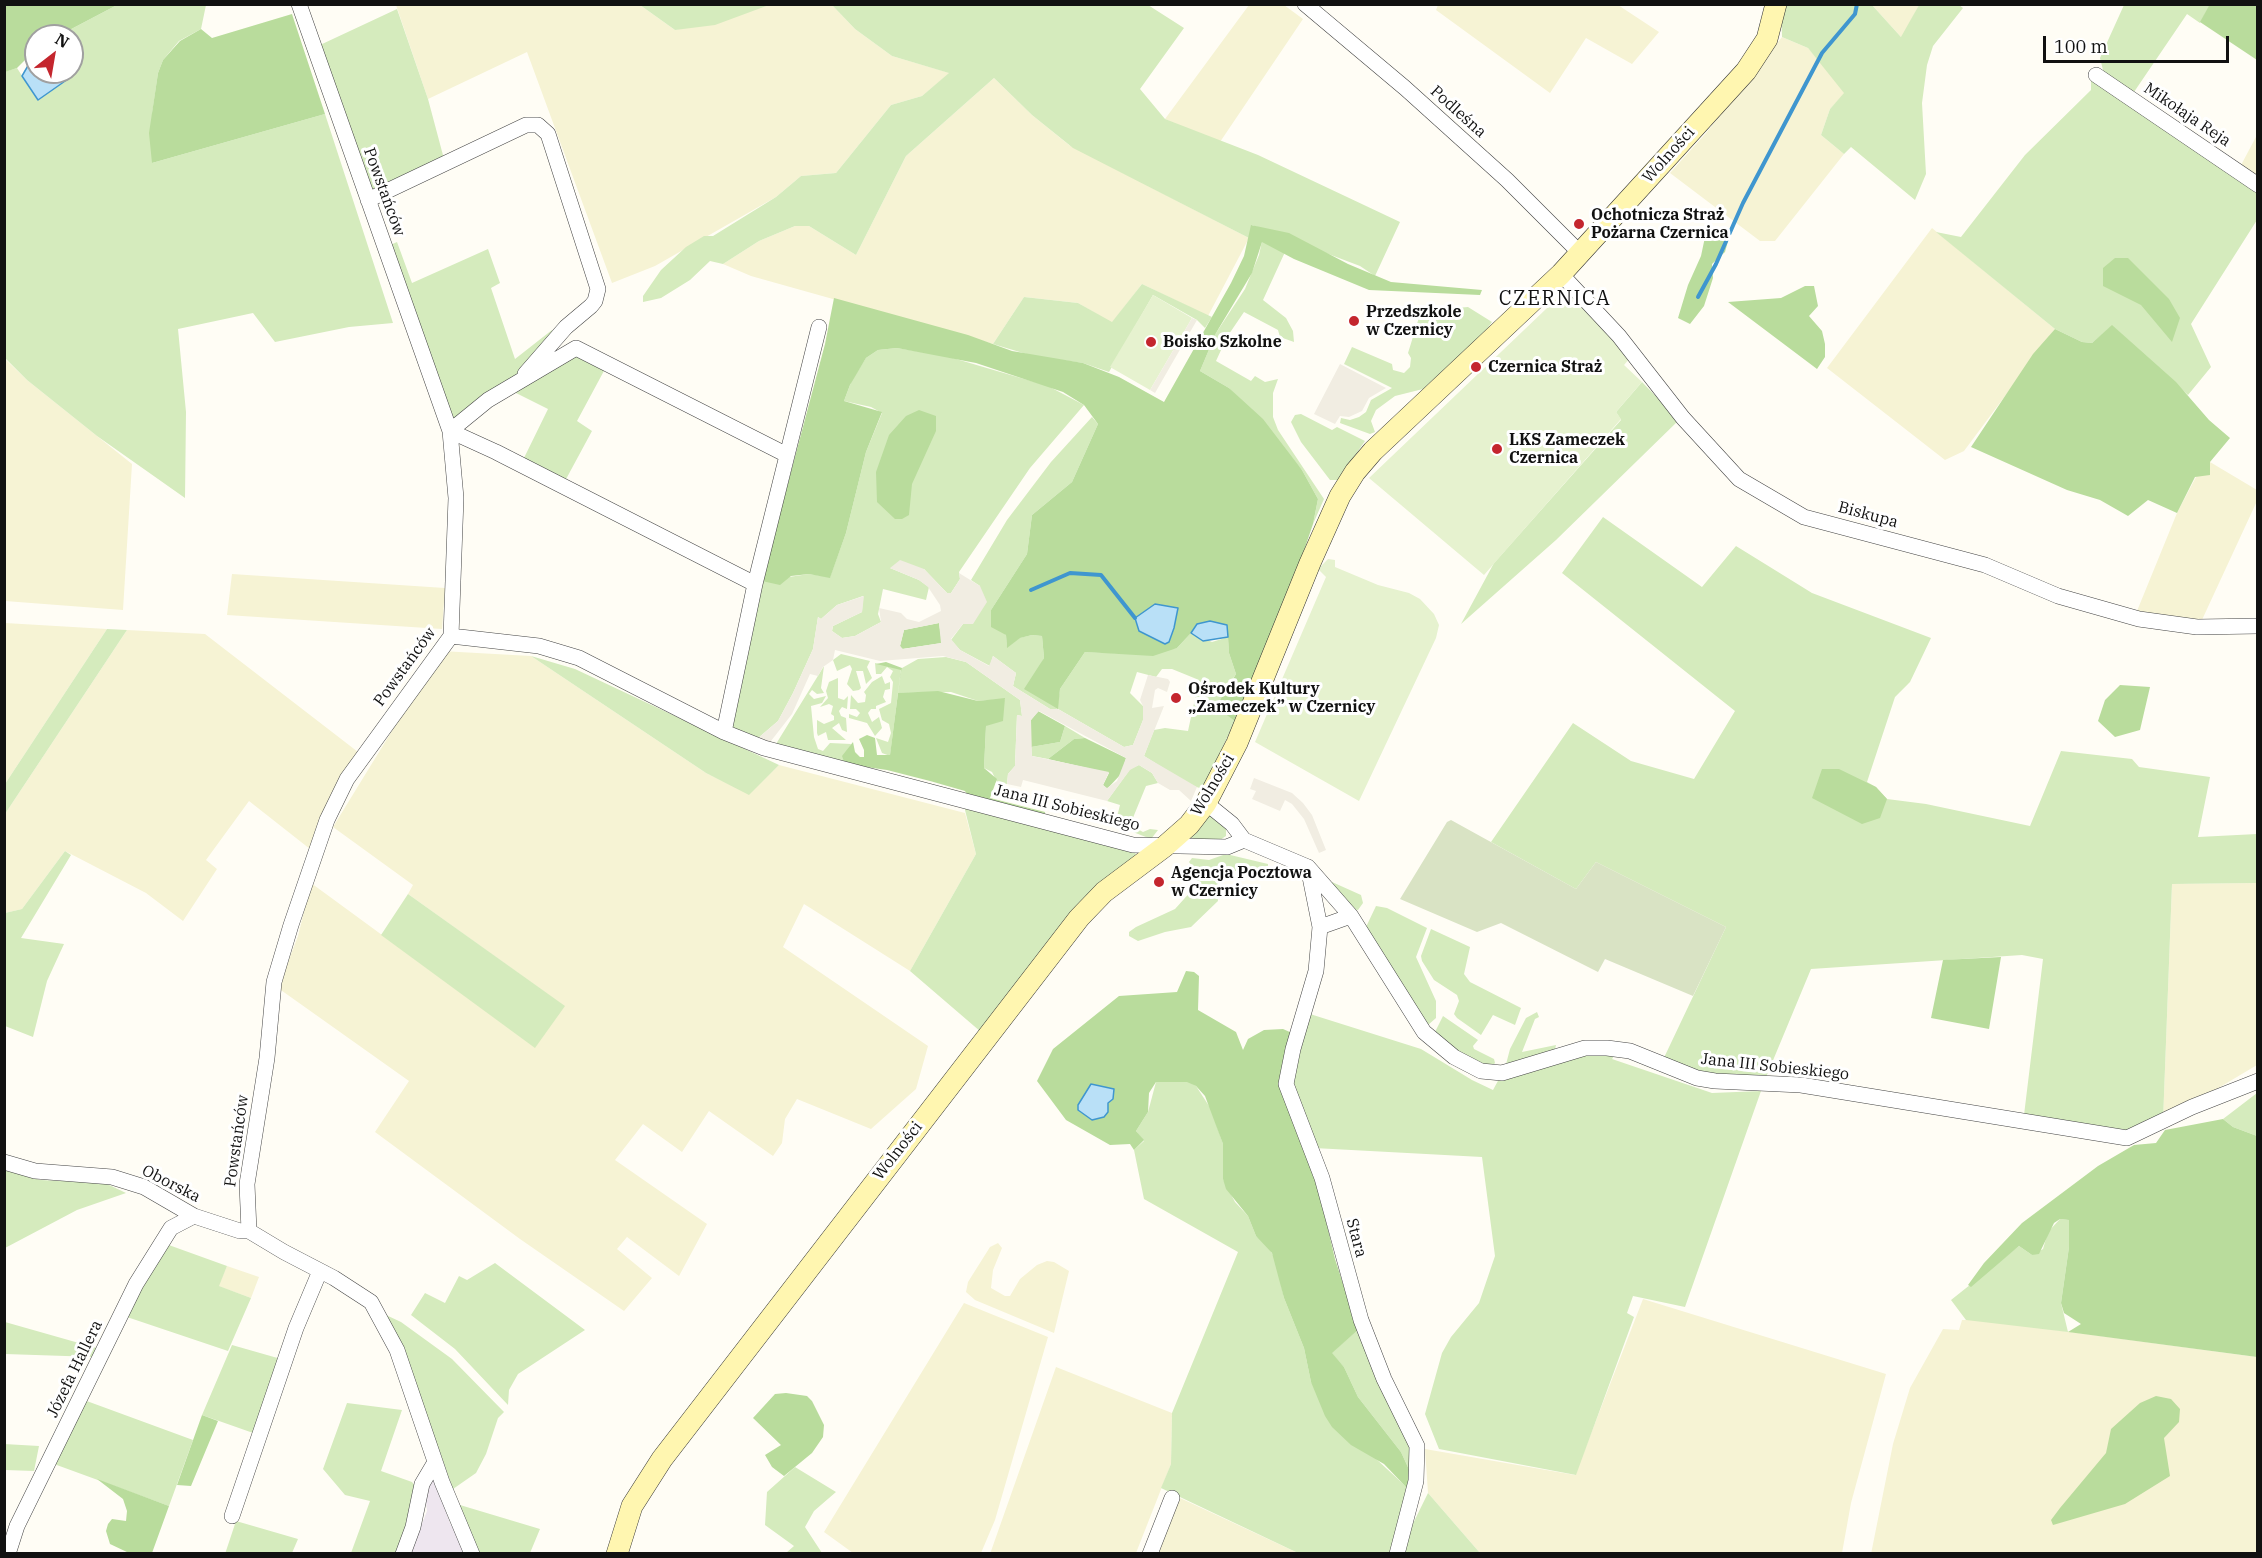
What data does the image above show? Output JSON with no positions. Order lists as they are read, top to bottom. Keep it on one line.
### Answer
{"streets":{"street":["Podleśna","Mikołaja Reja","Wolności","Powstańców","Biskupa","Jana III Sobieskiego","Oborska","Stara","Józefa Hallera"]},"crossings":[["Podleśna","Wolności"],["Wolności","Biskupa"],["Wolności","Jana III Sobieskiego"],["Powstańców","Jana III Sobieskiego"],["Powstańców","Oborska"],["Jana III Sobieskiego","Stara"],["Oborska","Józefa Hallera"]],"districts":["CZERNICA"],"places":["Ochotnicza Straż Pożarna Czernica","Przedszkole w Czernicy","Boisko Szkolne","Czernica Straż","LKS Zameczek Czernica","Ośrodek Kultury „Zameczek” w Czernicy","Agencja Pocztowa w Czernicy"],"scale_bar":"100 m","north":"top right"}
